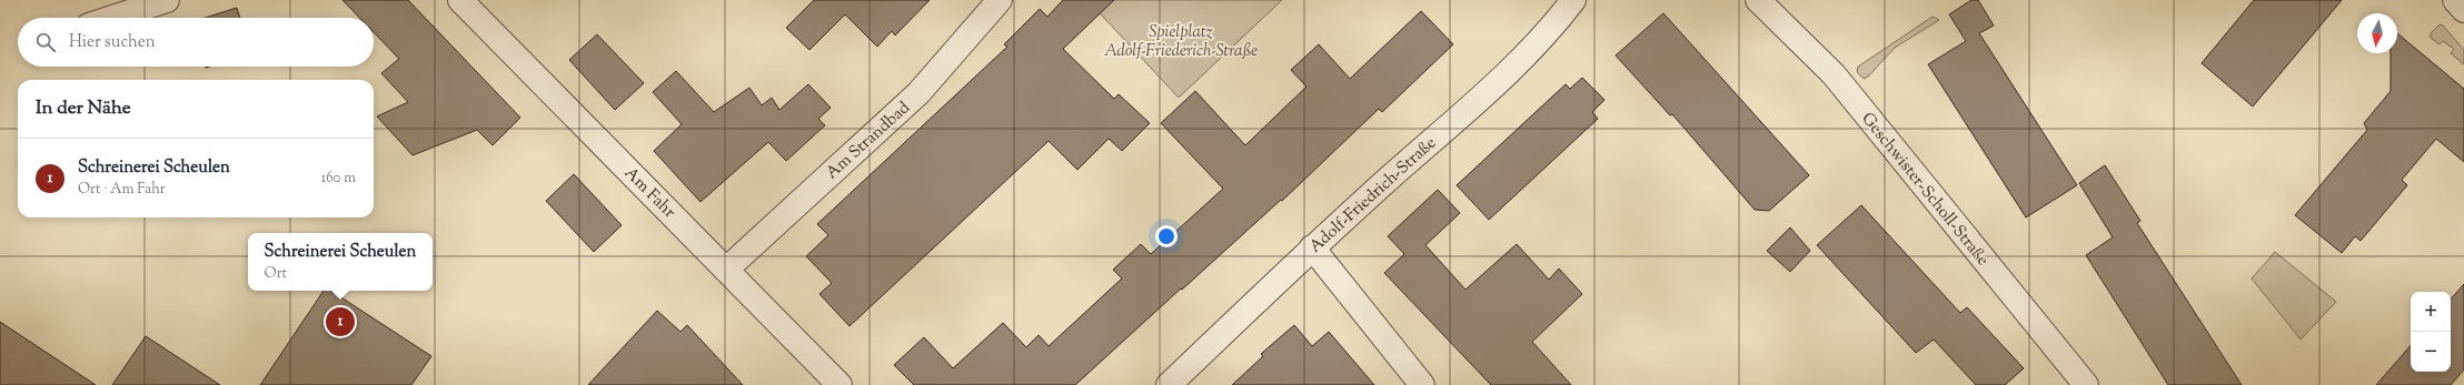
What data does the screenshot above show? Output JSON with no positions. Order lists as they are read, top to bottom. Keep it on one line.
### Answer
{"streets":{"street":["Am Strandbad","Geschwister-Scholl-Straße","Am Fahr","Adolf-Friedrich-Straße"]},"crossings":[["Am Strandbad","Am Fahr"]],"parks":["Spielplatz Adolf-Friederich-Straße"],"north":"bottom","page":{"search":"Hier suchen","heading":"In der Nähe","list":[{"mark":"1","name":"Schreinerei Scheulen","note":"Ort · Am Fahr","value":"160 m"}],"popup":["Schreinerei Scheulen","Ort"],"map_buttons":["+","−"],"pins":"1"}}
